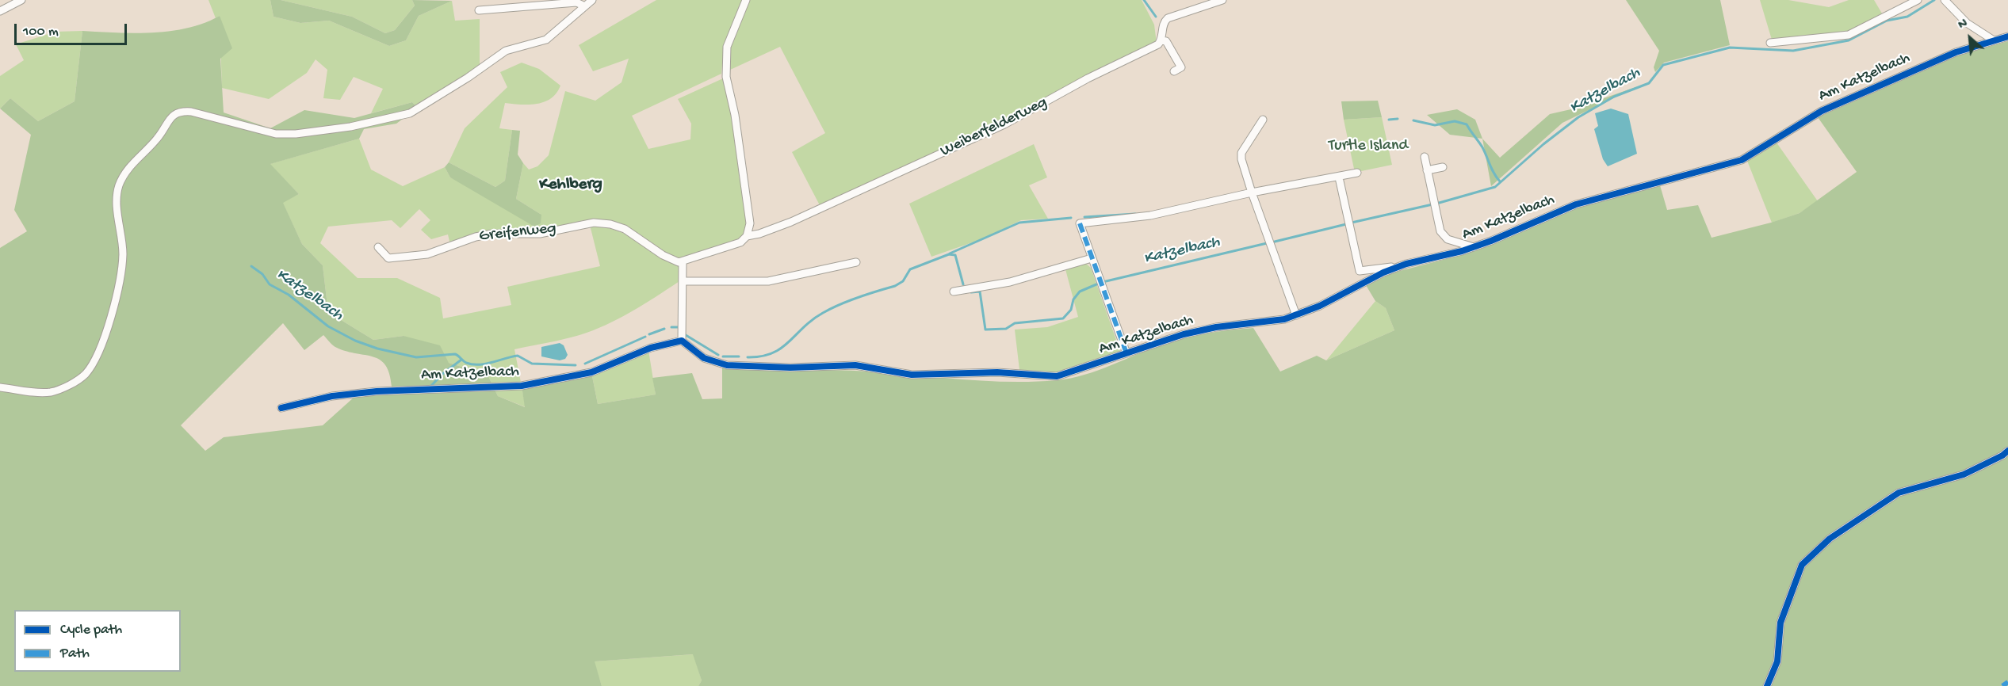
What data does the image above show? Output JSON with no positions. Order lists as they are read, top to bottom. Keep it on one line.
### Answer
{"streets":{"street":["Am Katzelbach","Weiberfelderweg","Greifenweg"]},"districts":["Kehlberg"],"water":["Katzelbach"],"parks":["Turtle Island"],"legend":["Cycle path","Path"],"scale_bar":"100 m","north":"top left"}
